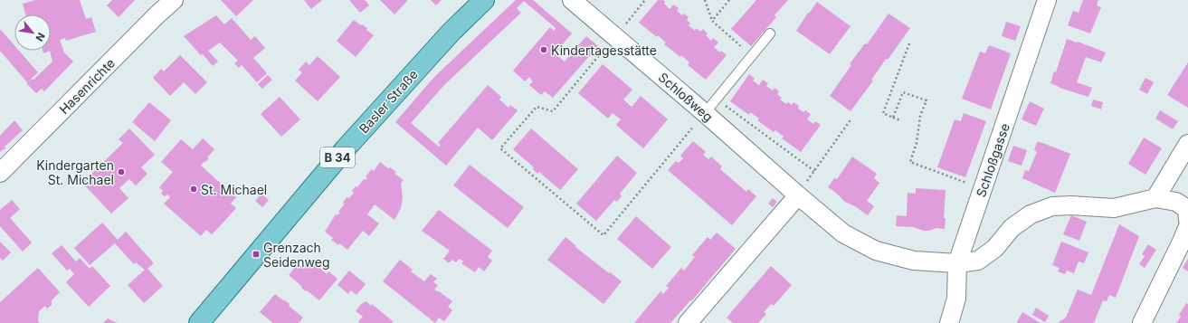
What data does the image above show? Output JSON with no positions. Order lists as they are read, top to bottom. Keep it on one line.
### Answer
{"streets":{"main road":["Basler Straße","B 34"],"street":["Hasenrichte","Schloßweg","Schloßgasse"]},"crossings":[["Schloßweg","Schloßgasse"]],"places":{"other":["Kindertagesstätte","Kindergarten St. Michael","St. Michael"],"transit":["Grenzach Seidenweg"]},"north":"bottom right"}
